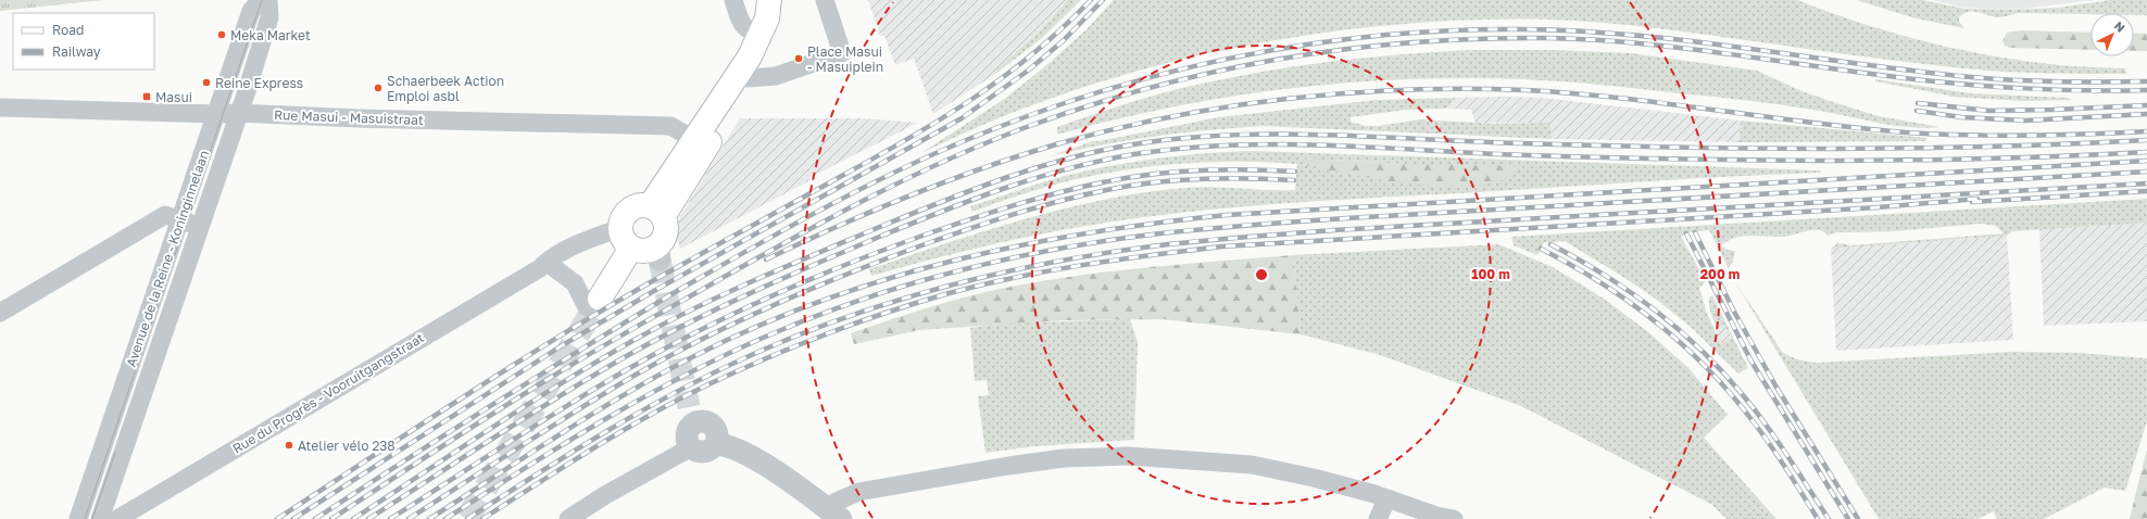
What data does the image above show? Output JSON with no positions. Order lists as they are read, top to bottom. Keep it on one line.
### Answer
{"streets":{"street":["Rue Masui - Masuistraat","Avenue de la Reine - Koninginnelaan","Rue du Progrès - Vooruitgangstraat"]},"crossings":[["Rue Masui - Masuistraat","Avenue de la Reine - Koninginnelaan"]],"places":{"other":["Meka Market","Place Masui - Masuiplein","Reine Express","Schaerbeek Action Emploi asbl","Atelier vélo 238"],"transit":["Masui"]},"legend":["Road","Railway"],"north":"top right","rings":["100 m","200 m"]}
